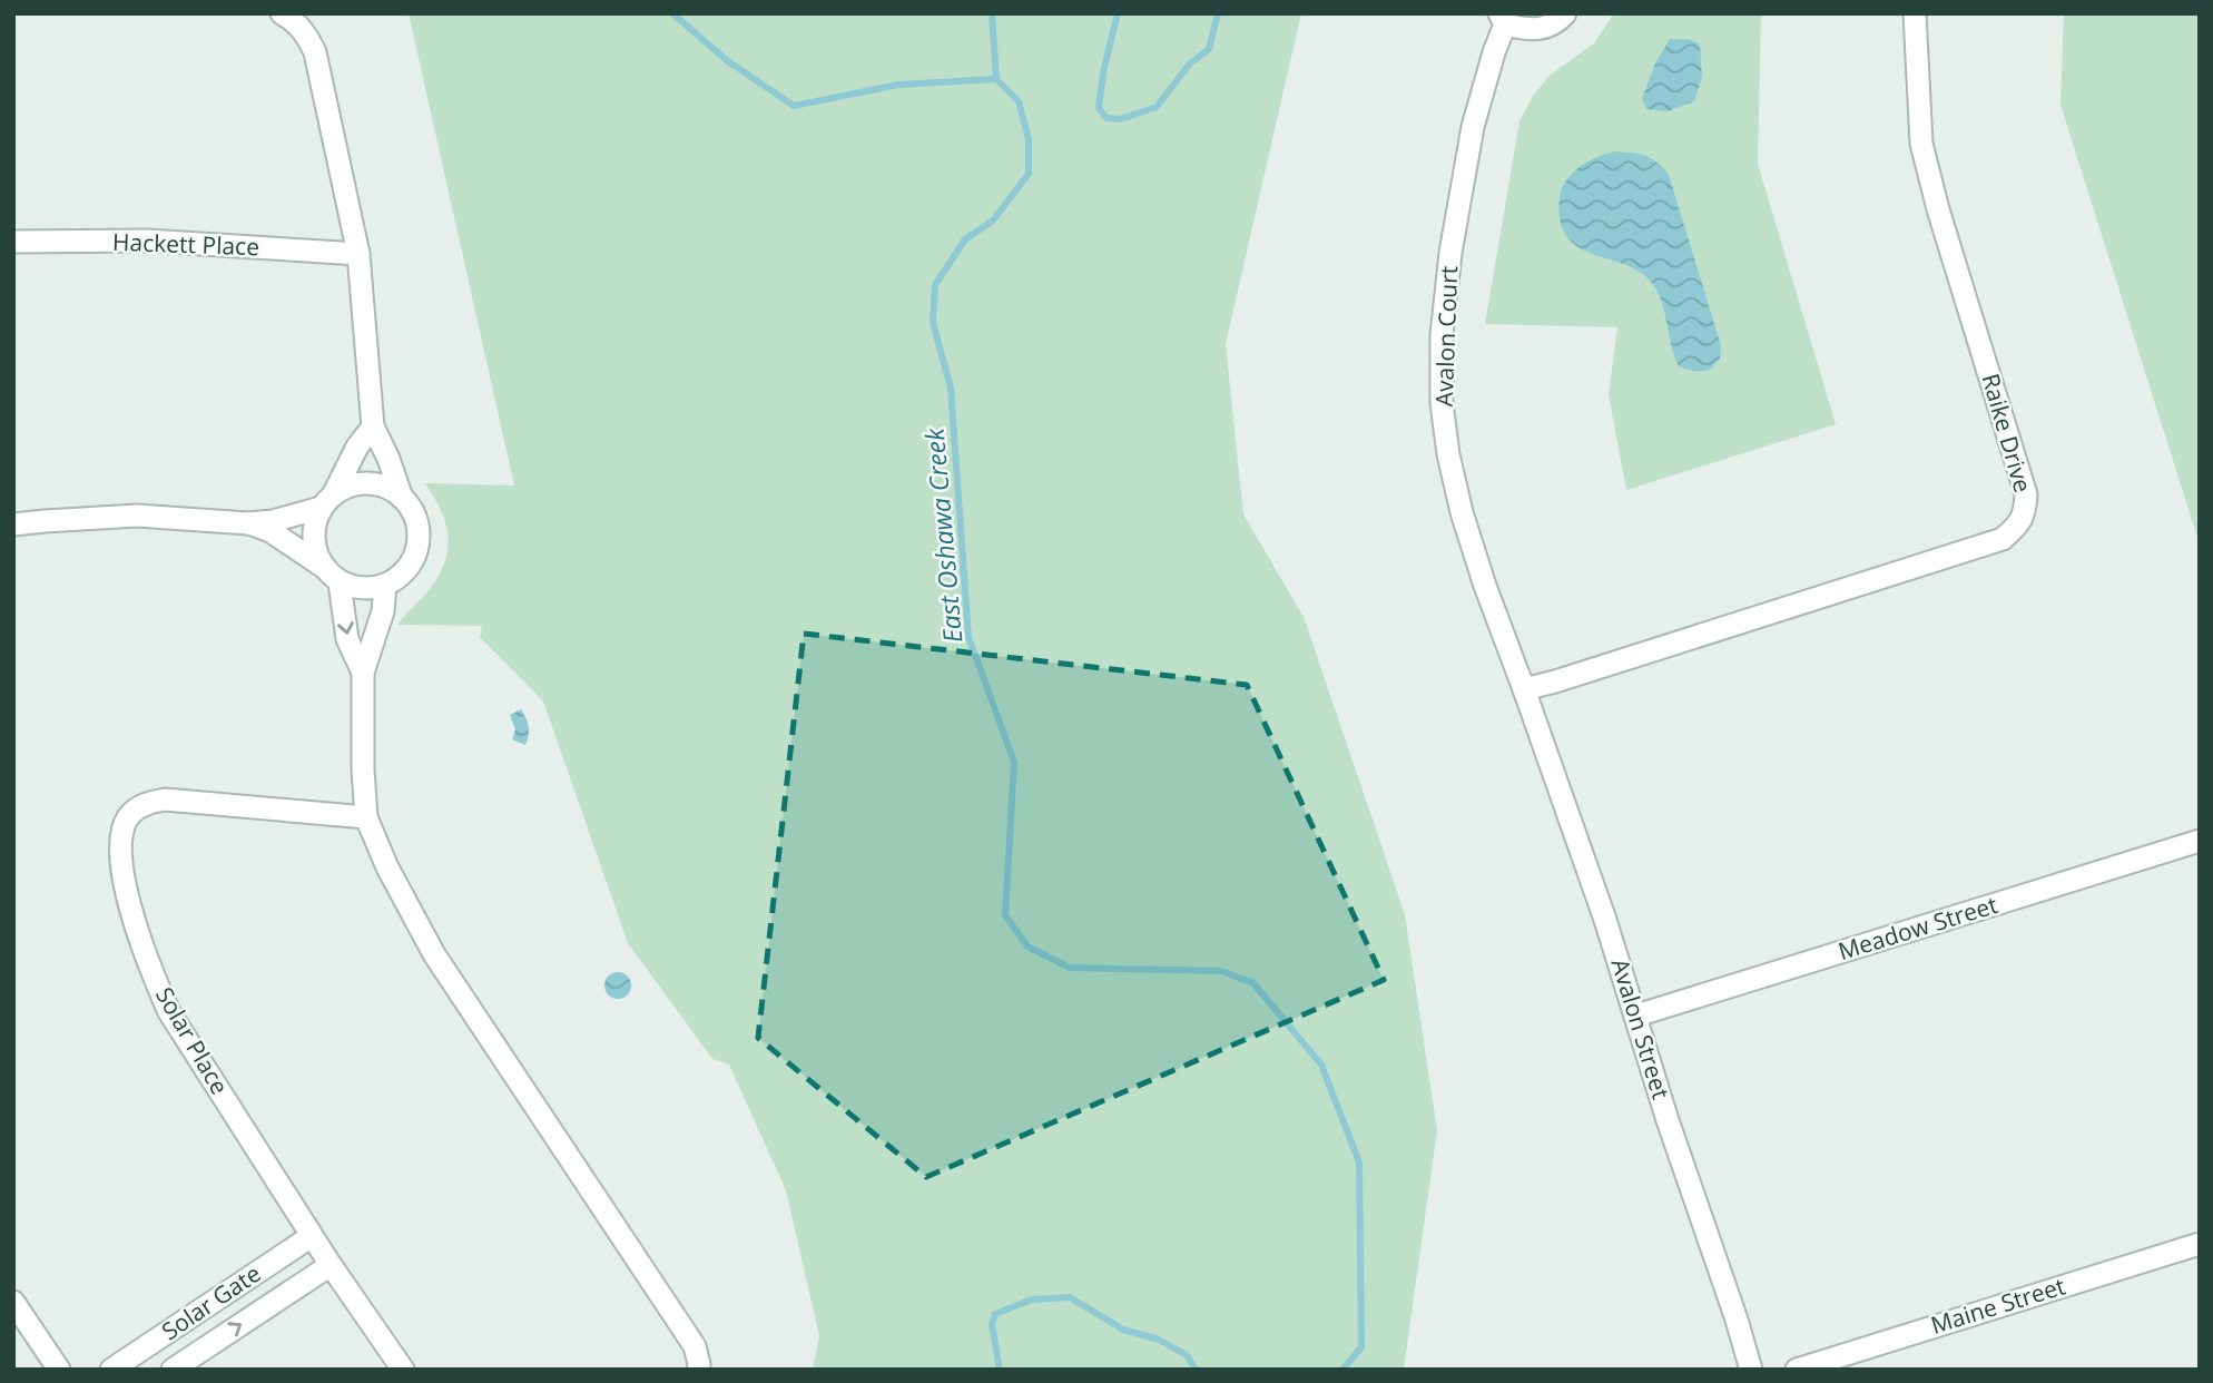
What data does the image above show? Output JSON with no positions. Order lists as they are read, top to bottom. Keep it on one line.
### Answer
{"streets":{"street":["Hackett Place","Avalon Court","Raike Drive","Meadow Street","Avalon Street","Solar Place","Solar Gate","Maine Street"]},"crossings":[["Avalon Court","Raike Drive"],["Avalon Court","Avalon Street"],["Raike Drive","Avalon Street"],["Meadow Street","Avalon Street"],["Solar Place","Solar Gate"]],"water":["East Oshawa Creek"]}
